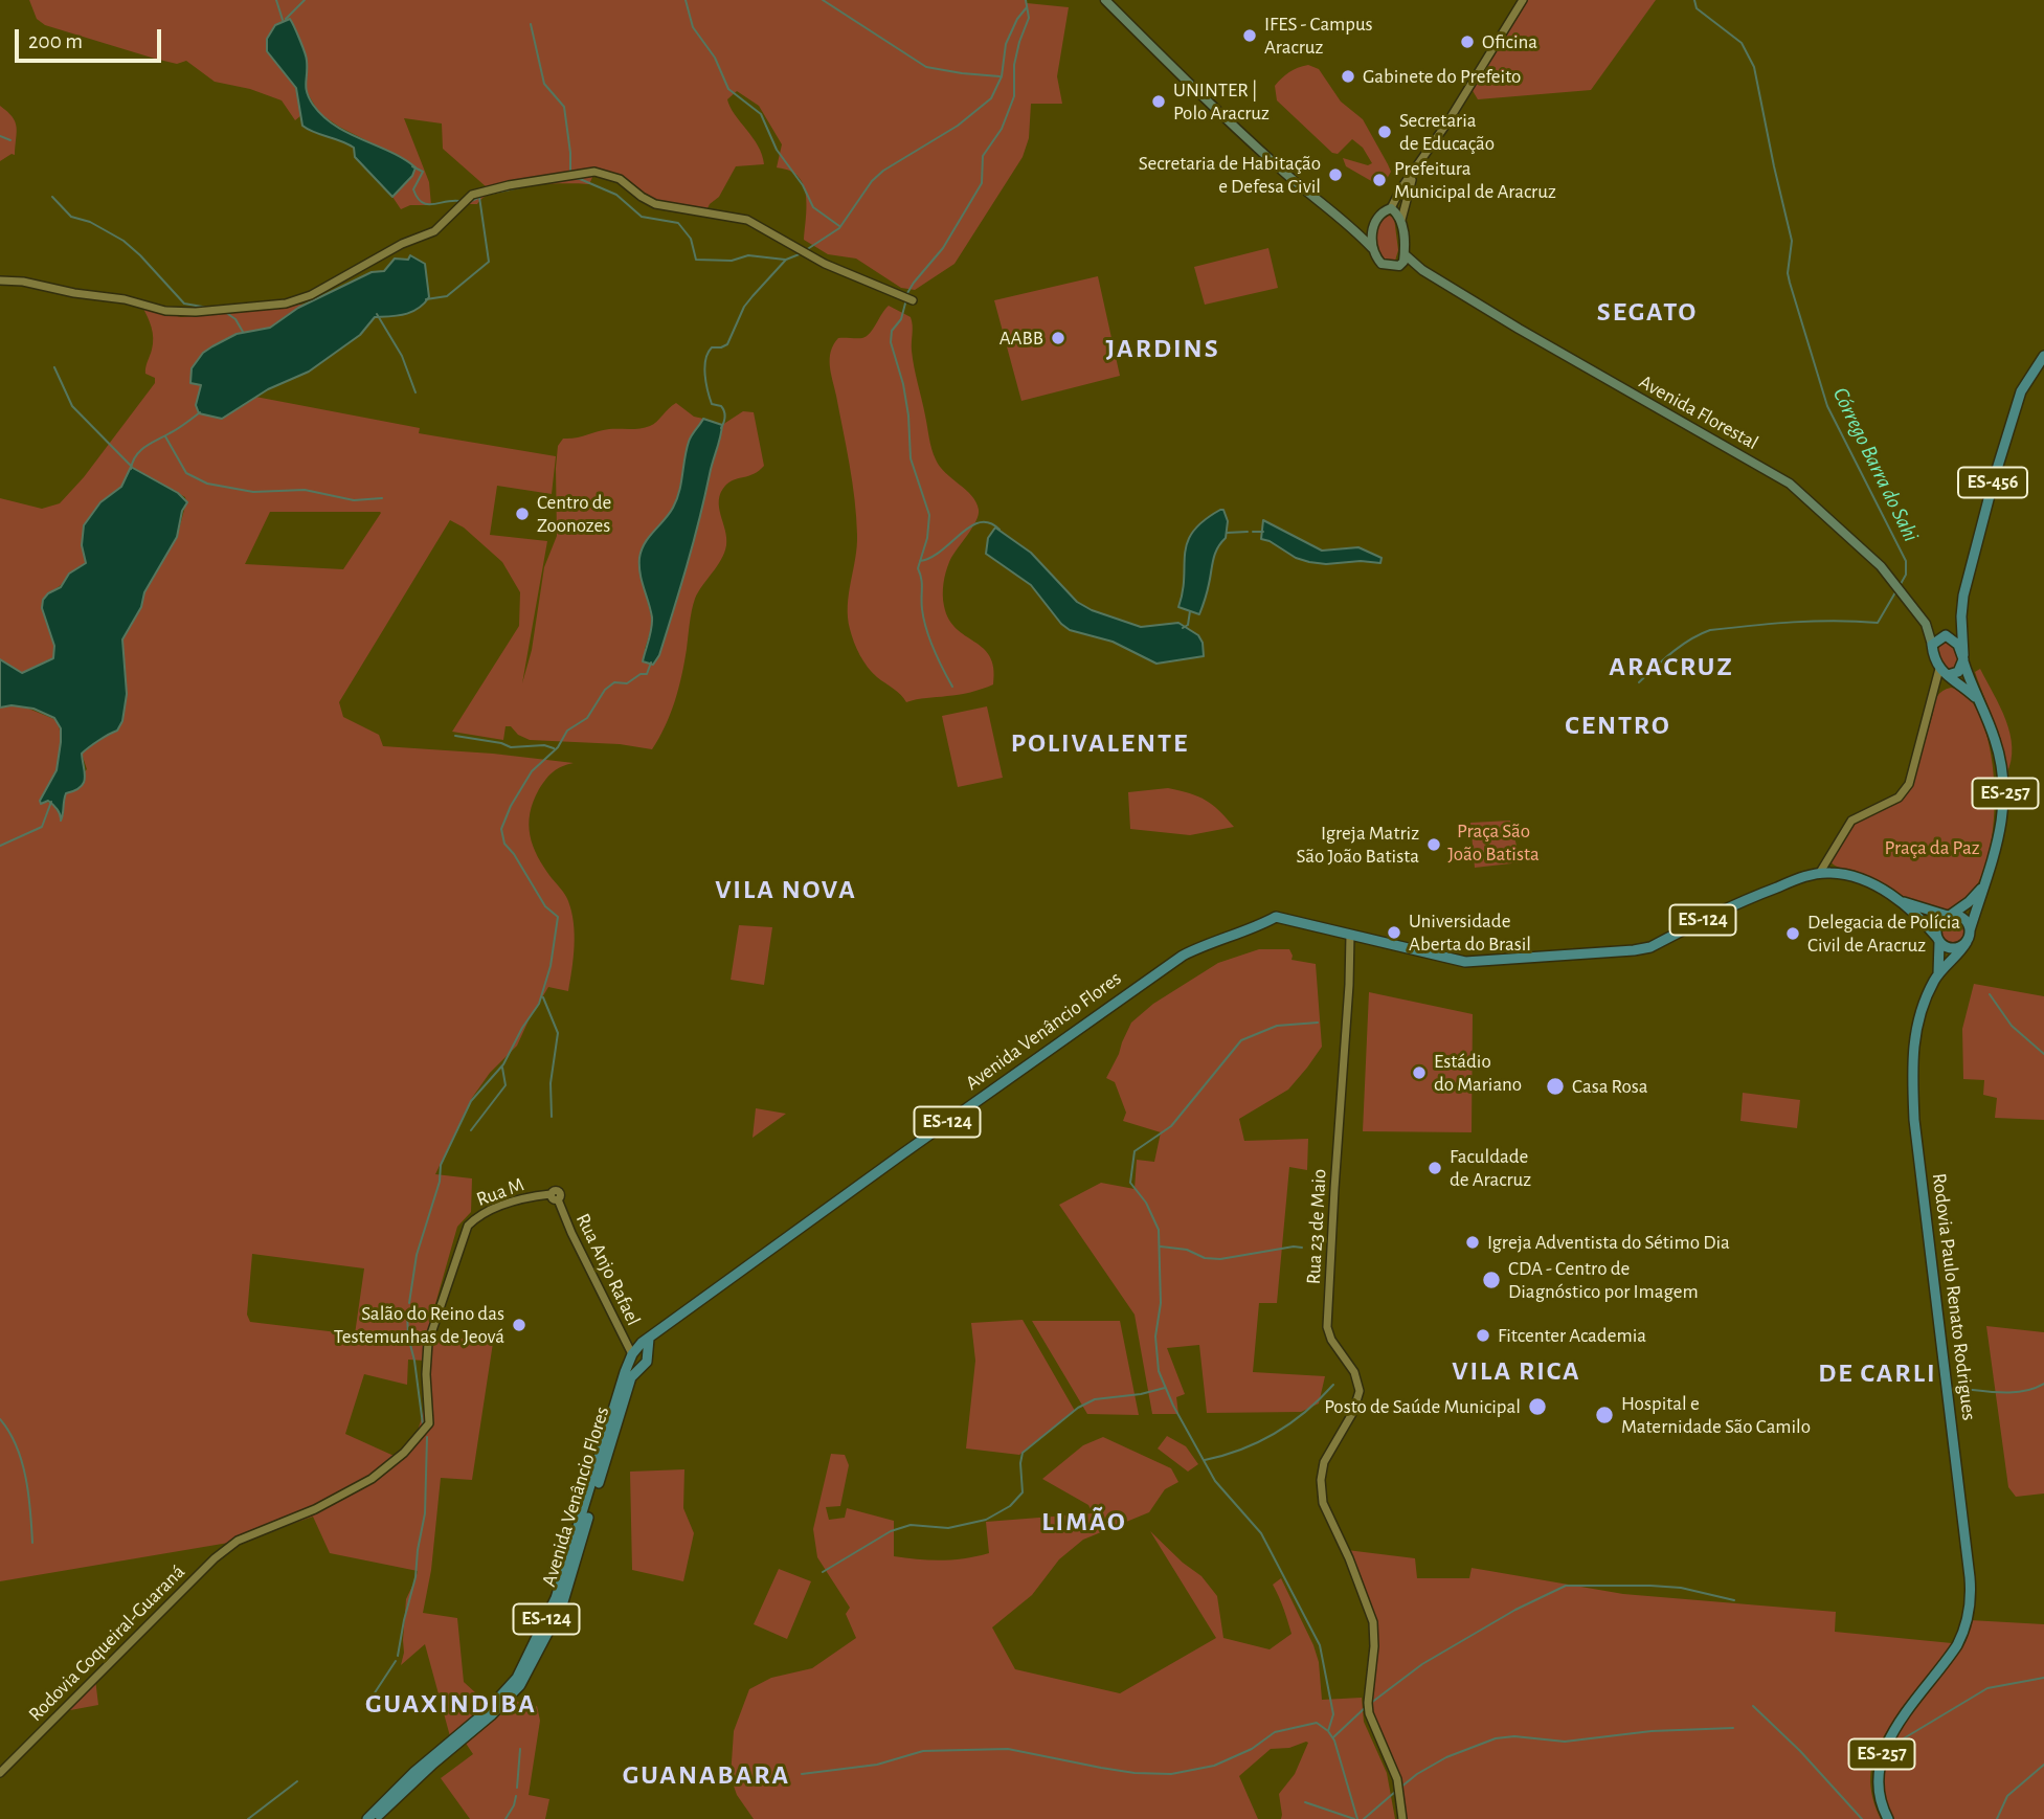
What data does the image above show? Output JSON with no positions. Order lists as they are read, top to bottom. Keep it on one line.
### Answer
{"streets":{"main road":["Avenida Florestal","ES-456","ES-257","ES-124","Avenida Venâncio Flores","Rodovia Paulo Renato Rodrigues"],"street":["Rua M","Rua 23 de Maio","Rua Anjo Rafael","Rodovia Coqueiral-Guaraná"]},"crossings":[["Avenida Florestal","ES-257"],["ES-257","ES-124"],["ES-257","Rodovia Paulo Renato Rodrigues"],["ES-124","Avenida Venâncio Flores"],["Avenida Venâncio Flores","Rua 23 de Maio"],["Avenida Venâncio Flores","Rua Anjo Rafael"],["Rua M","Rua Anjo Rafael"],["Rua M","Rodovia Coqueiral-Guaraná"]],"districts":["SEGATO","JARDINS","ARACRUZ","CENTRO","POLIVALENTE","VILA NOVA","VILA RICA","DE CARLI","LIMÃO","GUAXINDIBA","GUANABARA"],"water":["Córrego Barra do Sahi"],"parks":["Praça São João Batista","Praça da Paz"],"places":["IFES - Campus Aracruz","Oficina","Gabinete do Prefeito","UNINTER | Polo Aracruz","Secretaria de Educação","Secretaria de Habitação e Defesa Civil","Prefeitura Municipal de Aracruz","AABB","Centro de Zoonozes","Igreja Matriz São João Batista","Universidade Aberta do Brasil","Delegacia de Polícia Civil de Aracruz","Estádio do Mariano","Casa Rosa","Faculdade de Aracruz","Igreja Adventista do Sétimo Dia","CDA - Centro de Diagnóstico por Imagem","Salão do Reino das Testemunhas de Jeová","Fitcenter Academia","Posto de Saúde Municipal","Hospital e Maternidade São Camilo"],"scale_bar":"200 m"}
